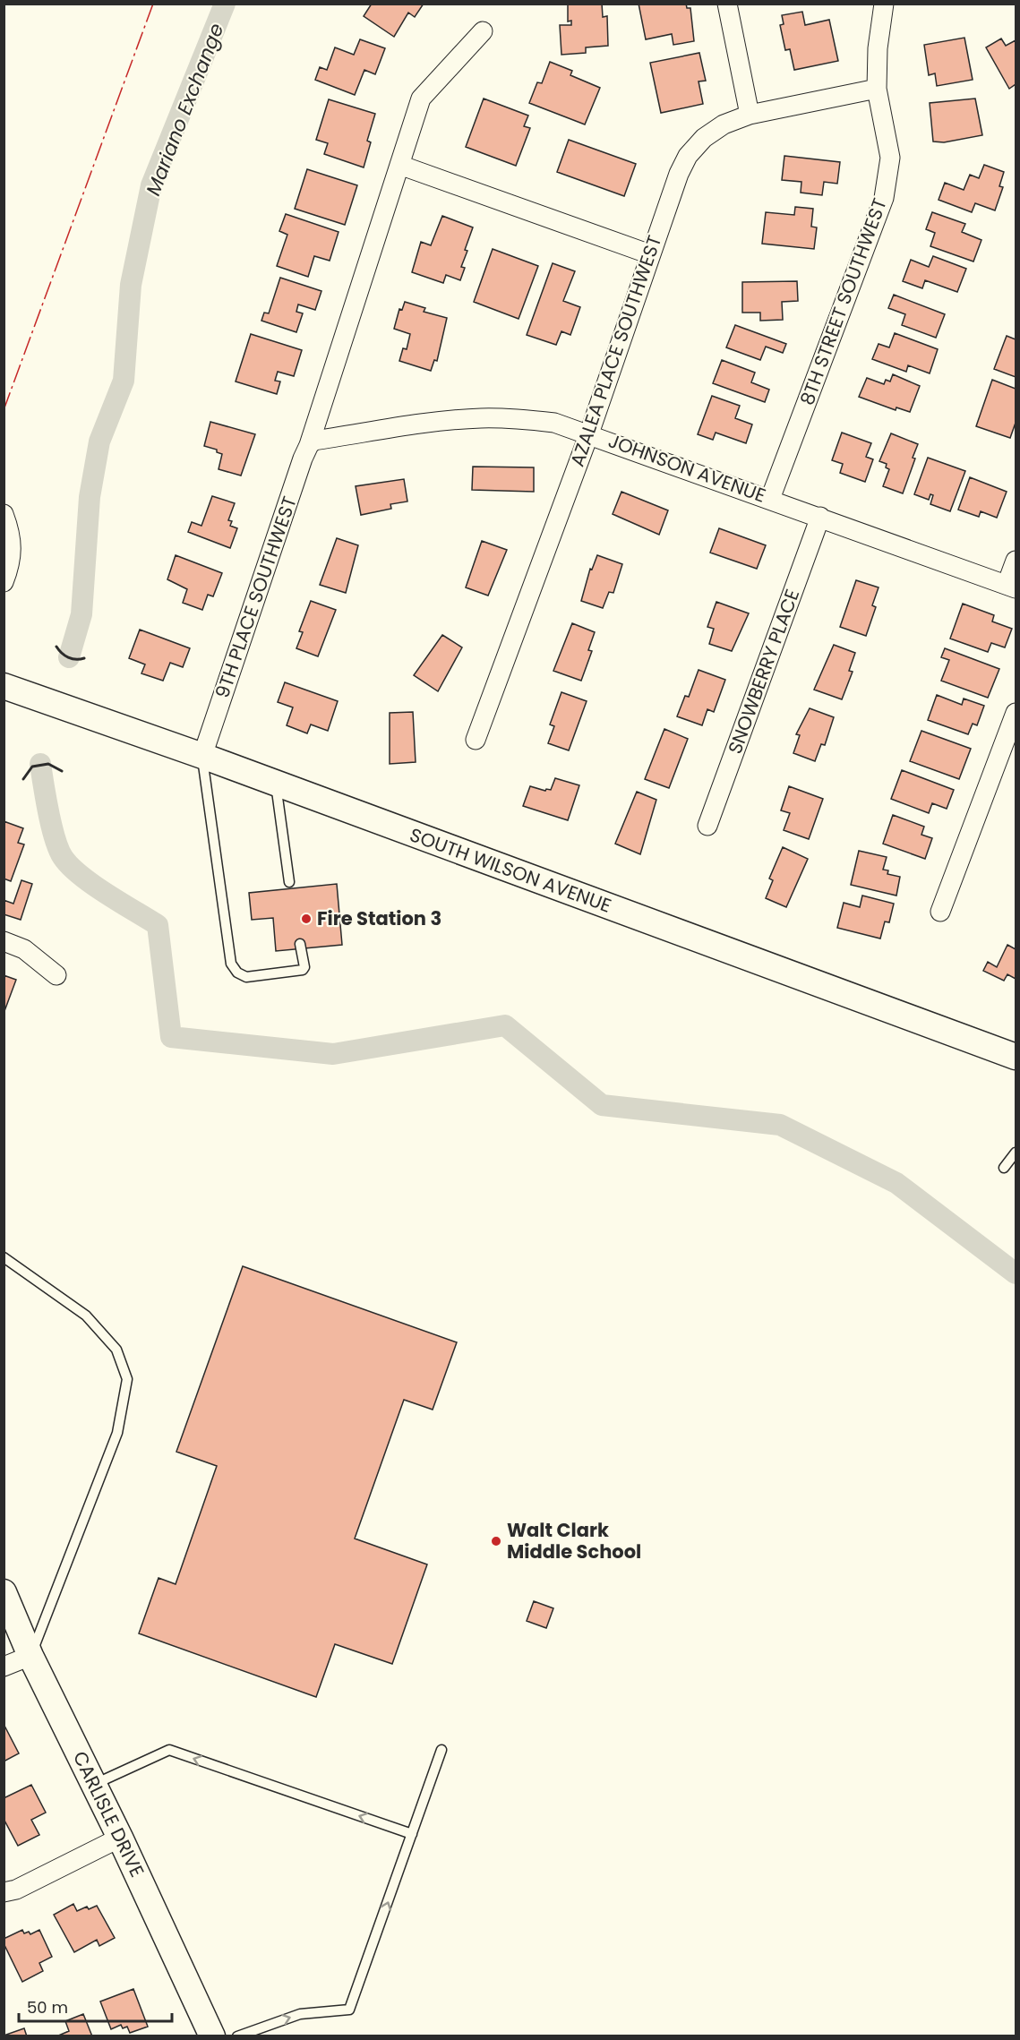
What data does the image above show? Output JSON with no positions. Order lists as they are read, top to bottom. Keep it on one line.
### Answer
{"streets":{"main road":["SOUTH WILSON AVENUE","CARLISLE DRIVE"],"street":["8TH STREET SOUTHWEST","AZALEA PLACE SOUTHWEST","JOHNSON AVENUE","9TH PLACE SOUTHWEST","SNOWBERRY PLACE"]},"crossings":[["8TH STREET SOUTHWEST","AZALEA PLACE SOUTHWEST"],["8TH STREET SOUTHWEST","JOHNSON AVENUE"],["AZALEA PLACE SOUTHWEST","JOHNSON AVENUE"],["JOHNSON AVENUE","9TH PLACE SOUTHWEST"],["JOHNSON AVENUE","SNOWBERRY PLACE"],["9TH PLACE SOUTHWEST","SOUTH WILSON AVENUE"]],"water":["Mariano Exchange"],"places":["Fire Station 3","Walt Clark Middle School"],"scale_bar":"50 m"}
